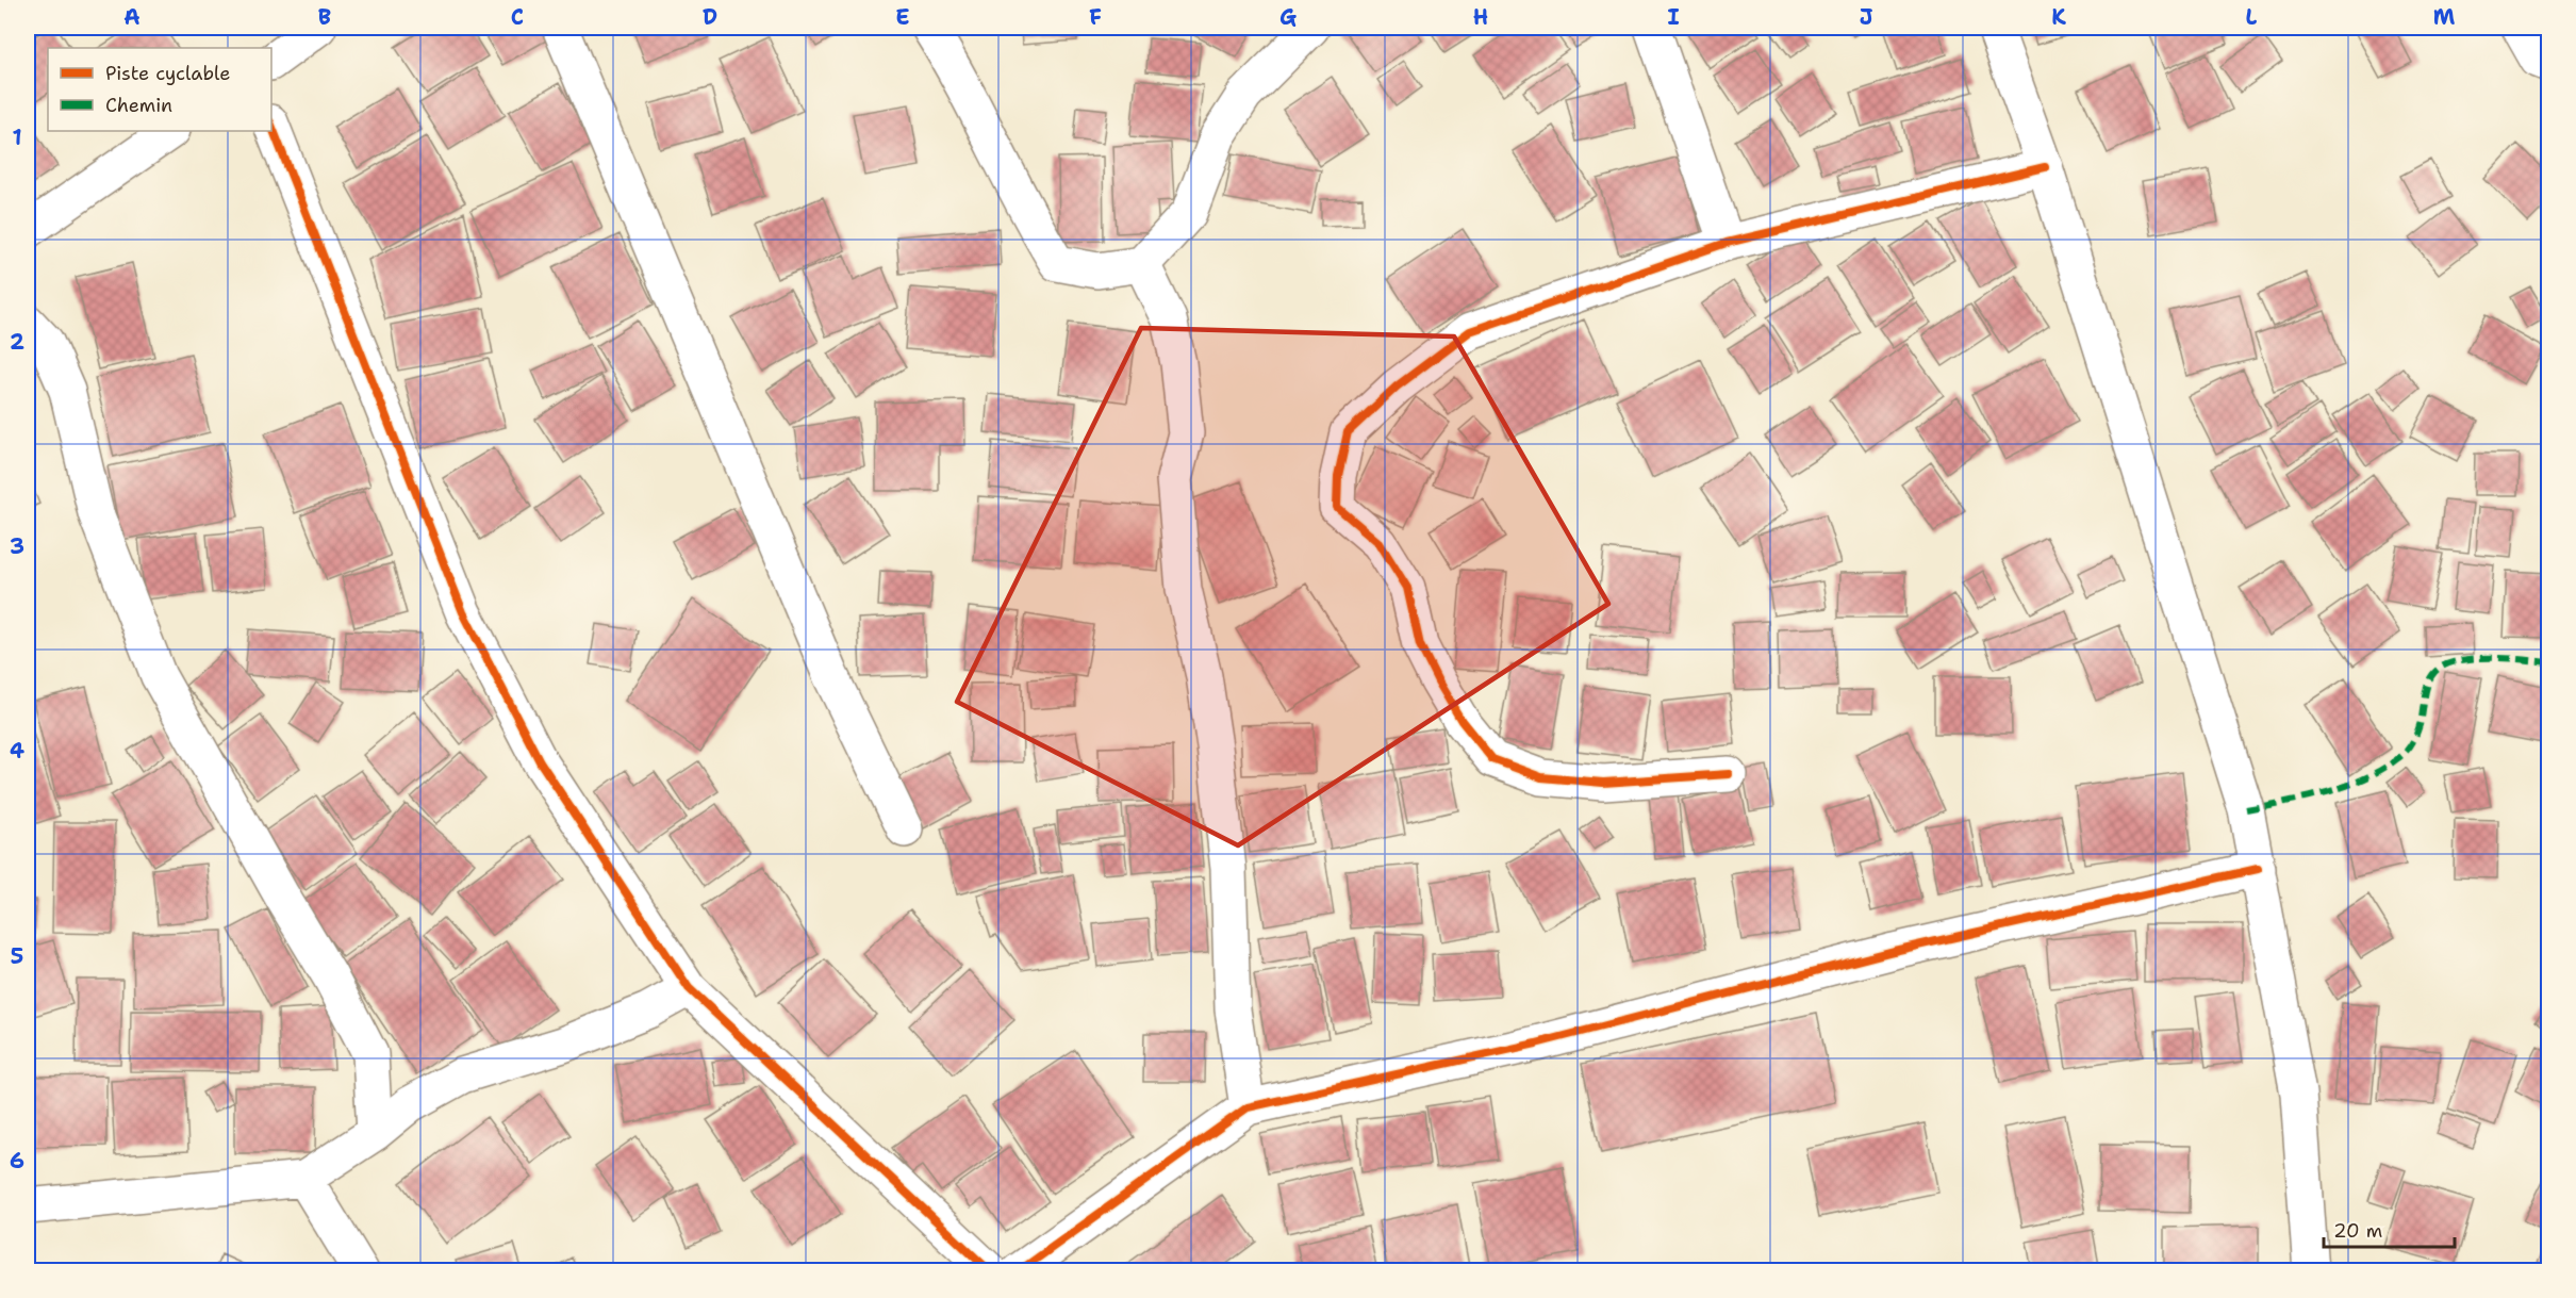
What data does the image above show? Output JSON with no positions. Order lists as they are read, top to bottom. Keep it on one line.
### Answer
{"legend":["Piste cyclable","Chemin"],"scale_bar":"20 m","grid":{"columns":["A","B","C","D","E","F","G","H","I","J","K","L","M"],"rows":["1","2","3","4","5","6"]}}
